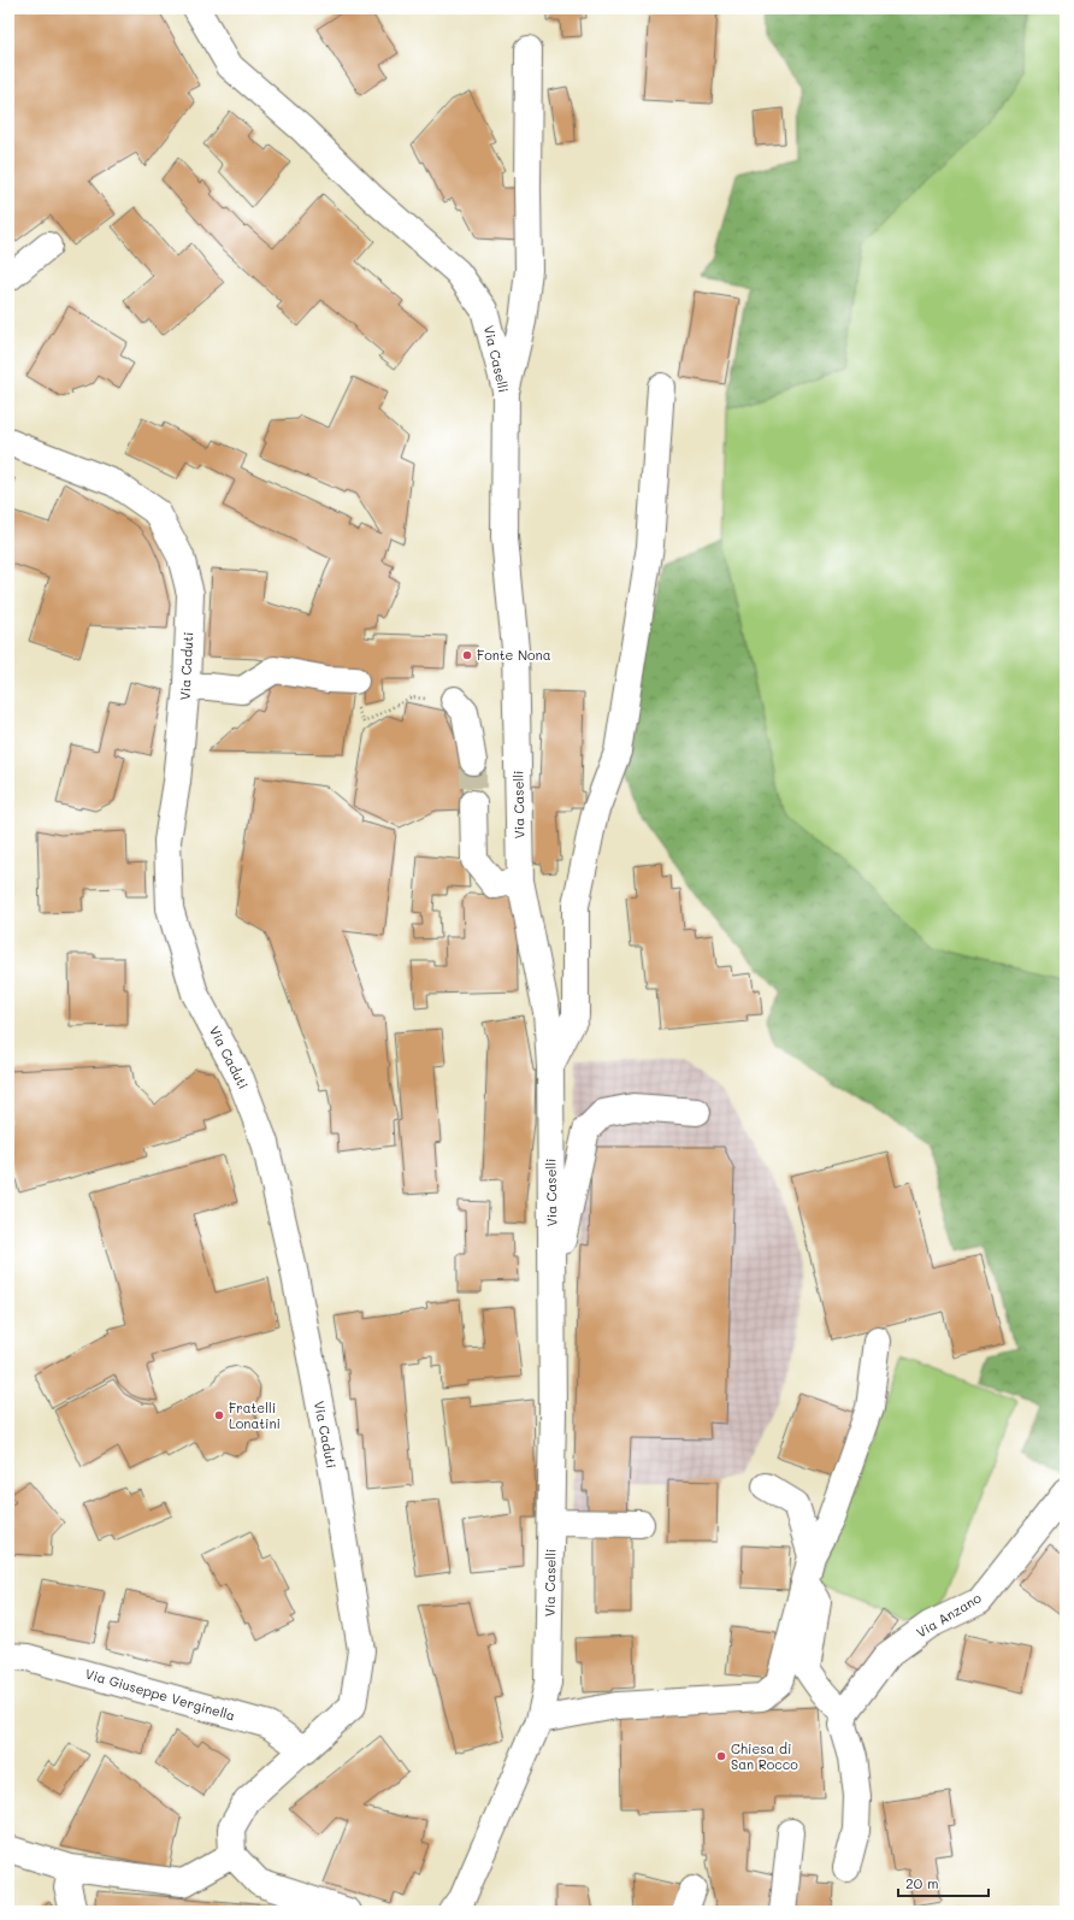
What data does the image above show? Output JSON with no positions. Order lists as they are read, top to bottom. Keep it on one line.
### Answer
{"streets":{"street":["Via Caselli","Via Caduti","Via Anzano","Via Giuseppe Verginella"]},"crossings":[["Via Caduti","Via Giuseppe Verginella"]],"places":["Fonte Nona","Fratelli Lonatini","Chiesa di San Rocco"],"scale_bar":"20 m"}
